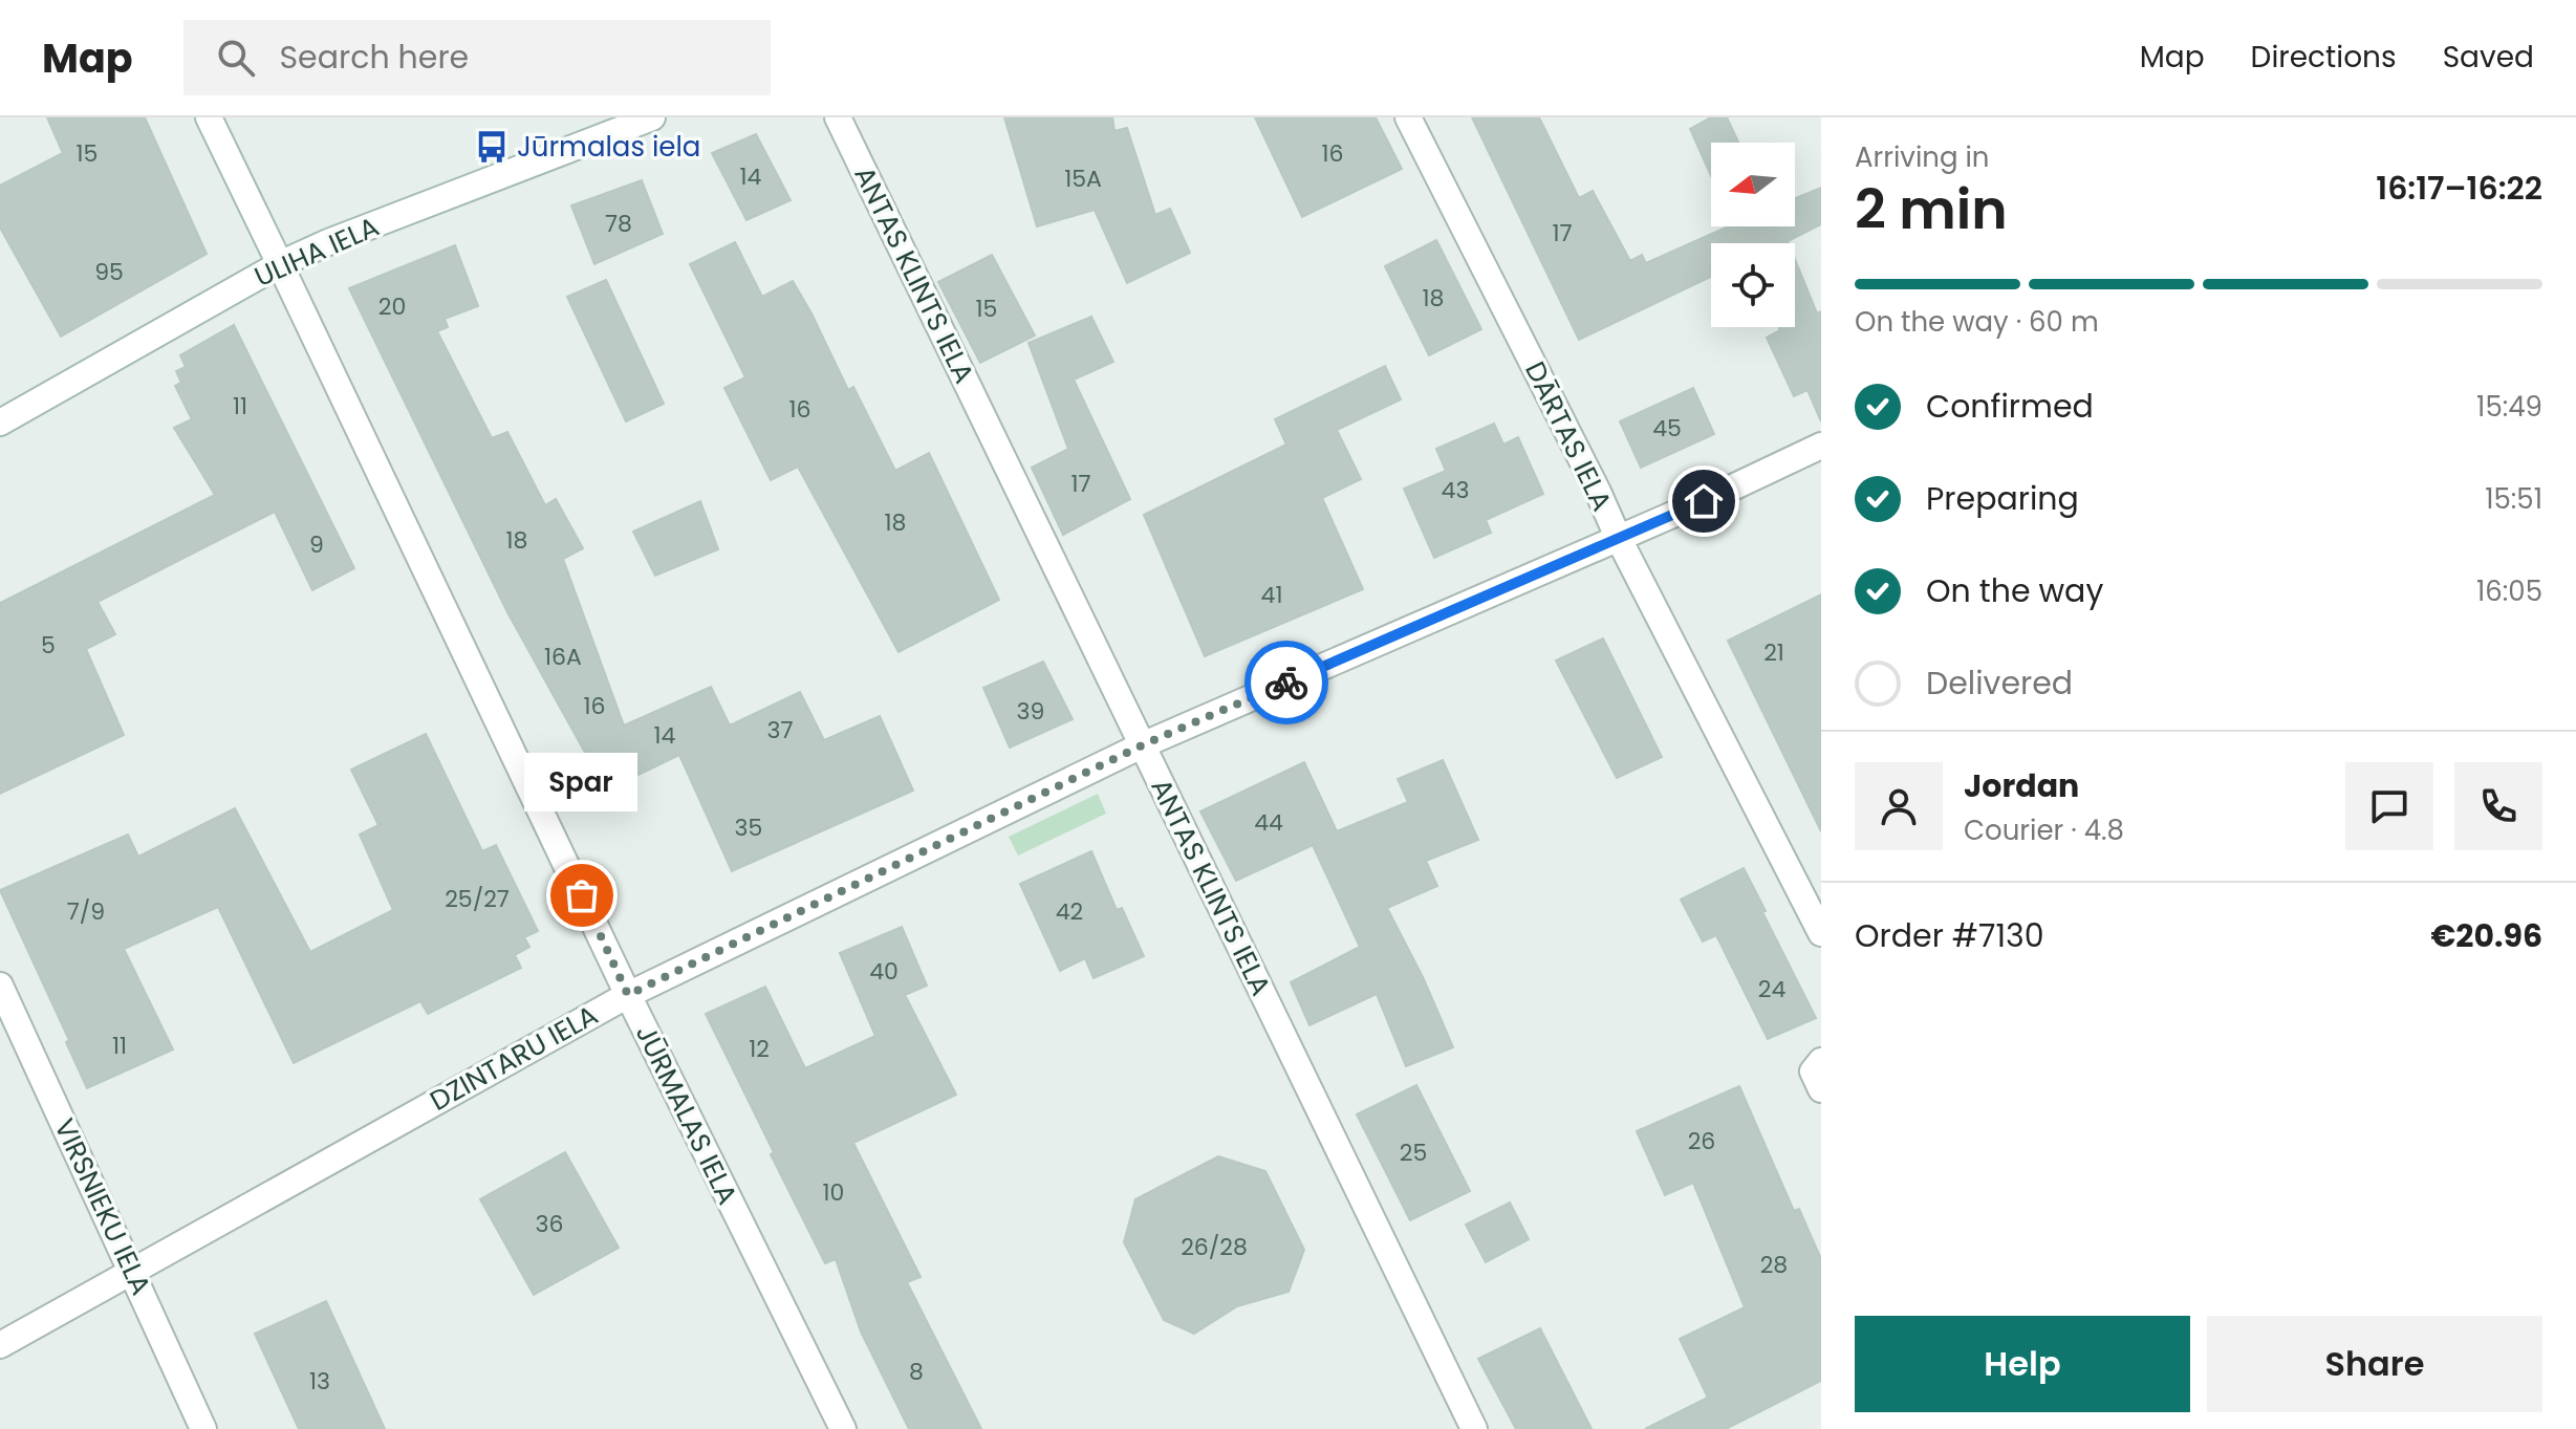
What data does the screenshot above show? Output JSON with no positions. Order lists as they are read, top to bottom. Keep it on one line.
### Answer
{"streets":{"street":["ULIHA IELA","ANTAS KLINTS IELA","DĀRTAS IELA","DZINTARU IELA","JŪRMALAS IELA","VIRSNIEKU IELA"]},"crossings":[["ULIHA IELA","JŪRMALAS IELA"],["ANTAS KLINTS IELA","DZINTARU IELA"],["DĀRTAS IELA","DZINTARU IELA"],["DZINTARU IELA","JŪRMALAS IELA"],["DZINTARU IELA","VIRSNIEKU IELA"]],"places":{"bus stop":["Jūrmalas iela"],"other":["Spar"]},"house_numbers":["15","16","14","15A","78","17","95","18","20","15","11","16","45","17","43","18","18","9","41","5","21","16A","16","39","37","14","44","35","25/27","7/9","42","40","24","11","12","26","25","10","36","26/28","28","8","13"],"north":"left","page":{"header":"Map","search":"Search here","nav":["Map","Directions","Saved"],"heading":["2 min","Arriving in","16:17–16:22"],"panel":["Jordan","Courier · 4.8","Order #7130","€20.96"],"bar":"On the way · 60 m","list":[["Confirmed","15:49"],["Preparing","15:51"],["On the way","16:05"],"Delivered"],"bubble":"Spar","buttons":["Help","Share"]}}
